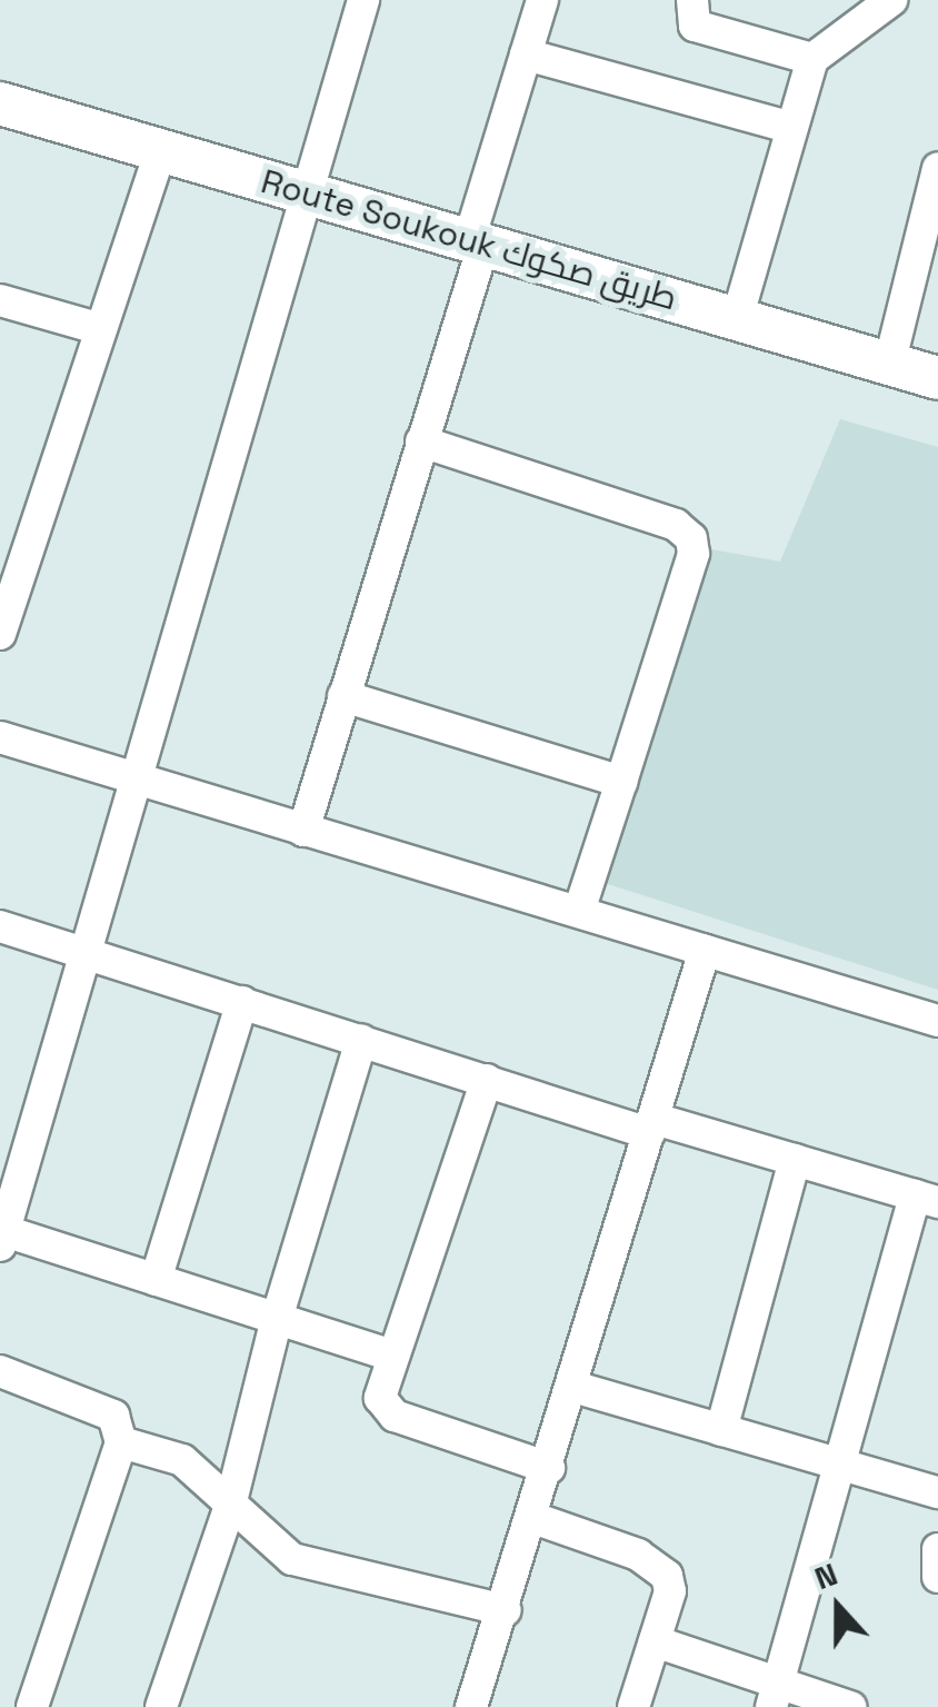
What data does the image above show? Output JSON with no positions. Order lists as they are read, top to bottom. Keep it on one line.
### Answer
{"streets":{"street":["Route Soukouk طريق صكوك"]},"north":"top"}
